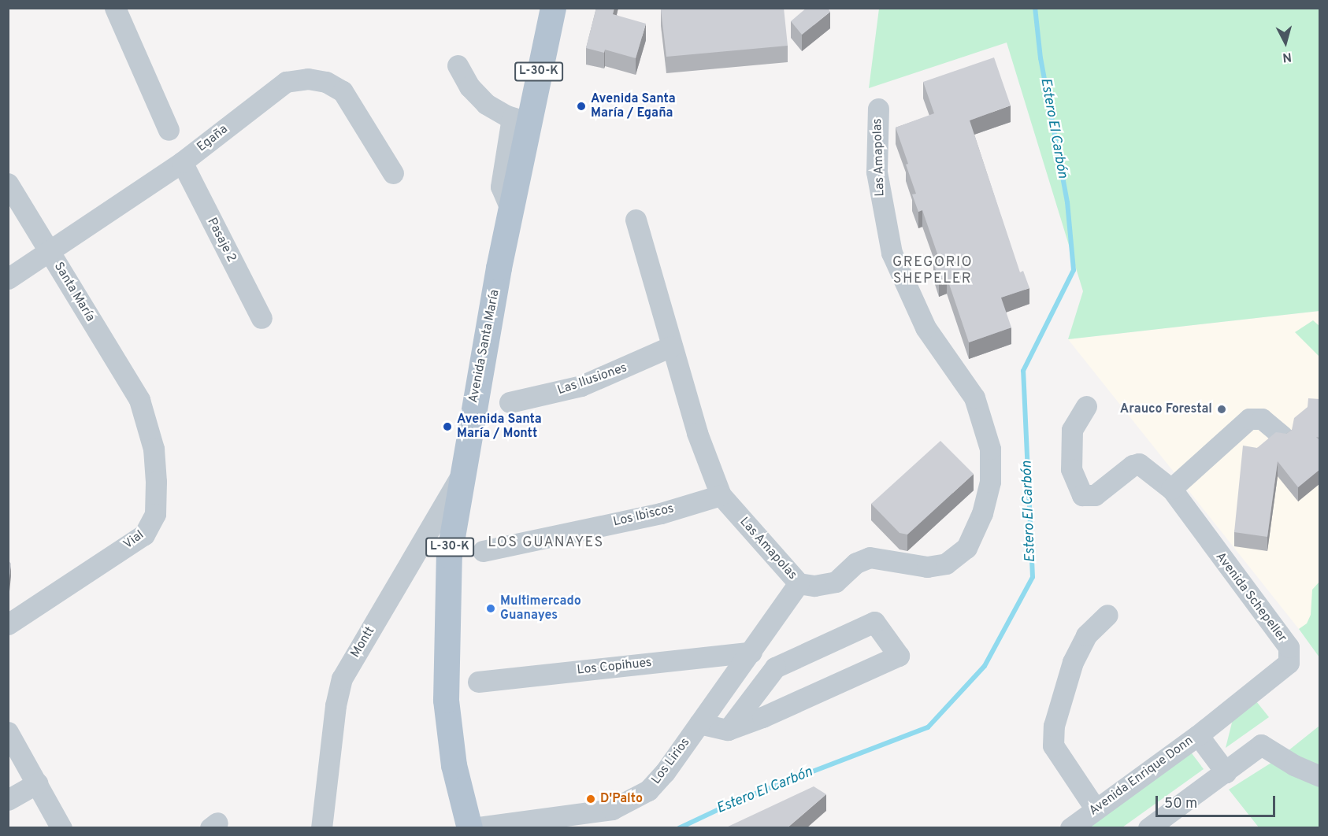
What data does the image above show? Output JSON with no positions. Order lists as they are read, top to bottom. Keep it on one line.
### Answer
{"streets":{"main road":["L-30-K","Avenida Santa María"],"street":["Egaña","Las Amapolas","Pasaje 2","Santa María","Las Ilusiones","Los Ibiscos","Vial","Avenida Schepeller","Montt","Los Copihues","Los Lirios","Avenida Enrique Donn"]},"crossings":[["Egaña","Pasaje 2"],["Egaña","Santa María"],["Las Amapolas","Las Ilusiones"],["Las Amapolas","Los Ibiscos"],["Las Amapolas","Los Lirios"],["Santa María","Vial"],["Avenida Santa María","Montt"],["Avenida Santa María","Los Lirios"],["Avenida Schepeller","Avenida Enrique Donn"],["Los Copihues","Los Lirios"]],"districts":["GREGORIO SHEPELER","LOS GUANAYES"],"water":["Estero El Carbón"],"places":["Avenida Santa María / Egaña","Arauco Forestal","Avenida Santa María / Montt","Multimercado Guanayes","D'Palto"],"scale_bar":"50 m","north":"bottom"}
